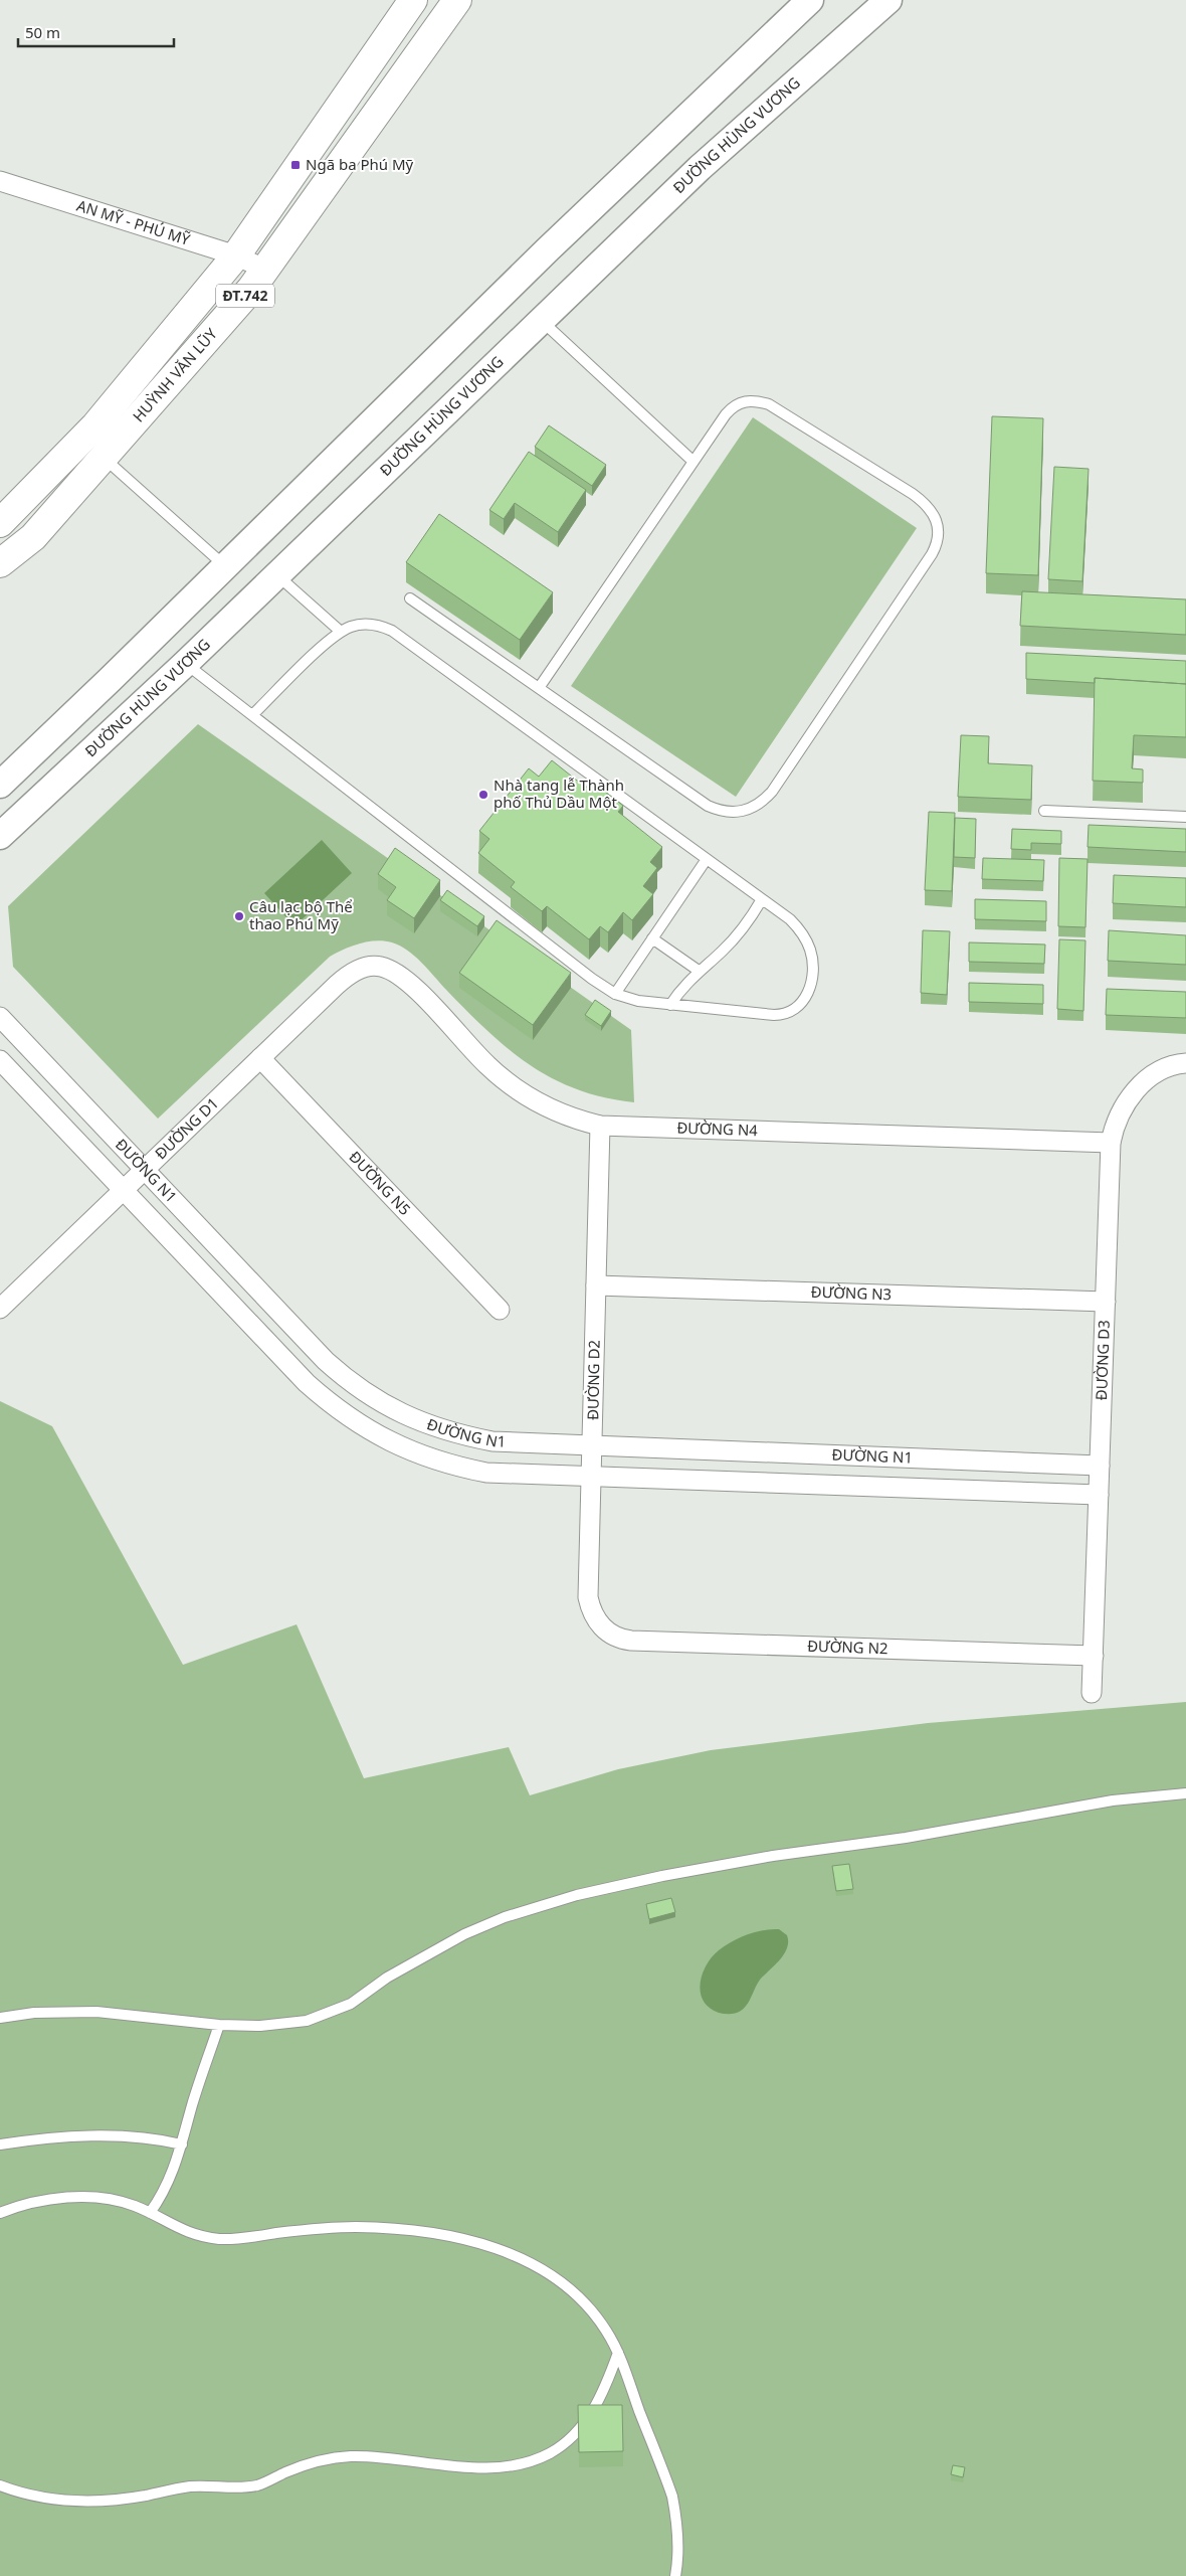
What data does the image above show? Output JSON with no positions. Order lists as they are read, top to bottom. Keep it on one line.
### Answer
{"streets":{"main road":["ĐƯỜNG HÙNG VƯƠNG","ĐT.742","HUỲNH VĂN LŨY"],"street":["AN MỸ - PHÚ MỸ","ĐƯỜNG D1","ĐƯỜNG N4","ĐƯỜNG N1","ĐƯỜNG N5","ĐƯỜNG N3","ĐƯỜNG D3","ĐƯỜNG D2","ĐƯỜNG N2"]},"crossings":[["AN MỸ - PHÚ MỸ","HUỲNH VĂN LŨY"],["ĐƯỜNG D1","ĐƯỜNG N4"],["ĐƯỜNG D1","ĐƯỜNG N1"],["ĐƯỜNG D1","ĐƯỜNG N5"],["ĐƯỜNG N4","ĐƯỜNG D3"],["ĐƯỜNG N4","ĐƯỜNG D2"],["ĐƯỜNG N1","ĐƯỜNG D3"],["ĐƯỜNG N1","ĐƯỜNG D2"],["ĐƯỜNG N3","ĐƯỜNG D3"],["ĐƯỜNG N3","ĐƯỜNG D2"],["ĐƯỜNG D3","ĐƯỜNG N2"],["ĐƯỜNG D2","ĐƯỜNG N2"]],"places":{"transit":["Ngã ba Phú Mỹ"],"other":["Nhà tang lễ Thành phố Thủ Dầu Một","Câu lạc bộ Thể thao Phú Mỹ"]},"scale_bar":"50 m"}
